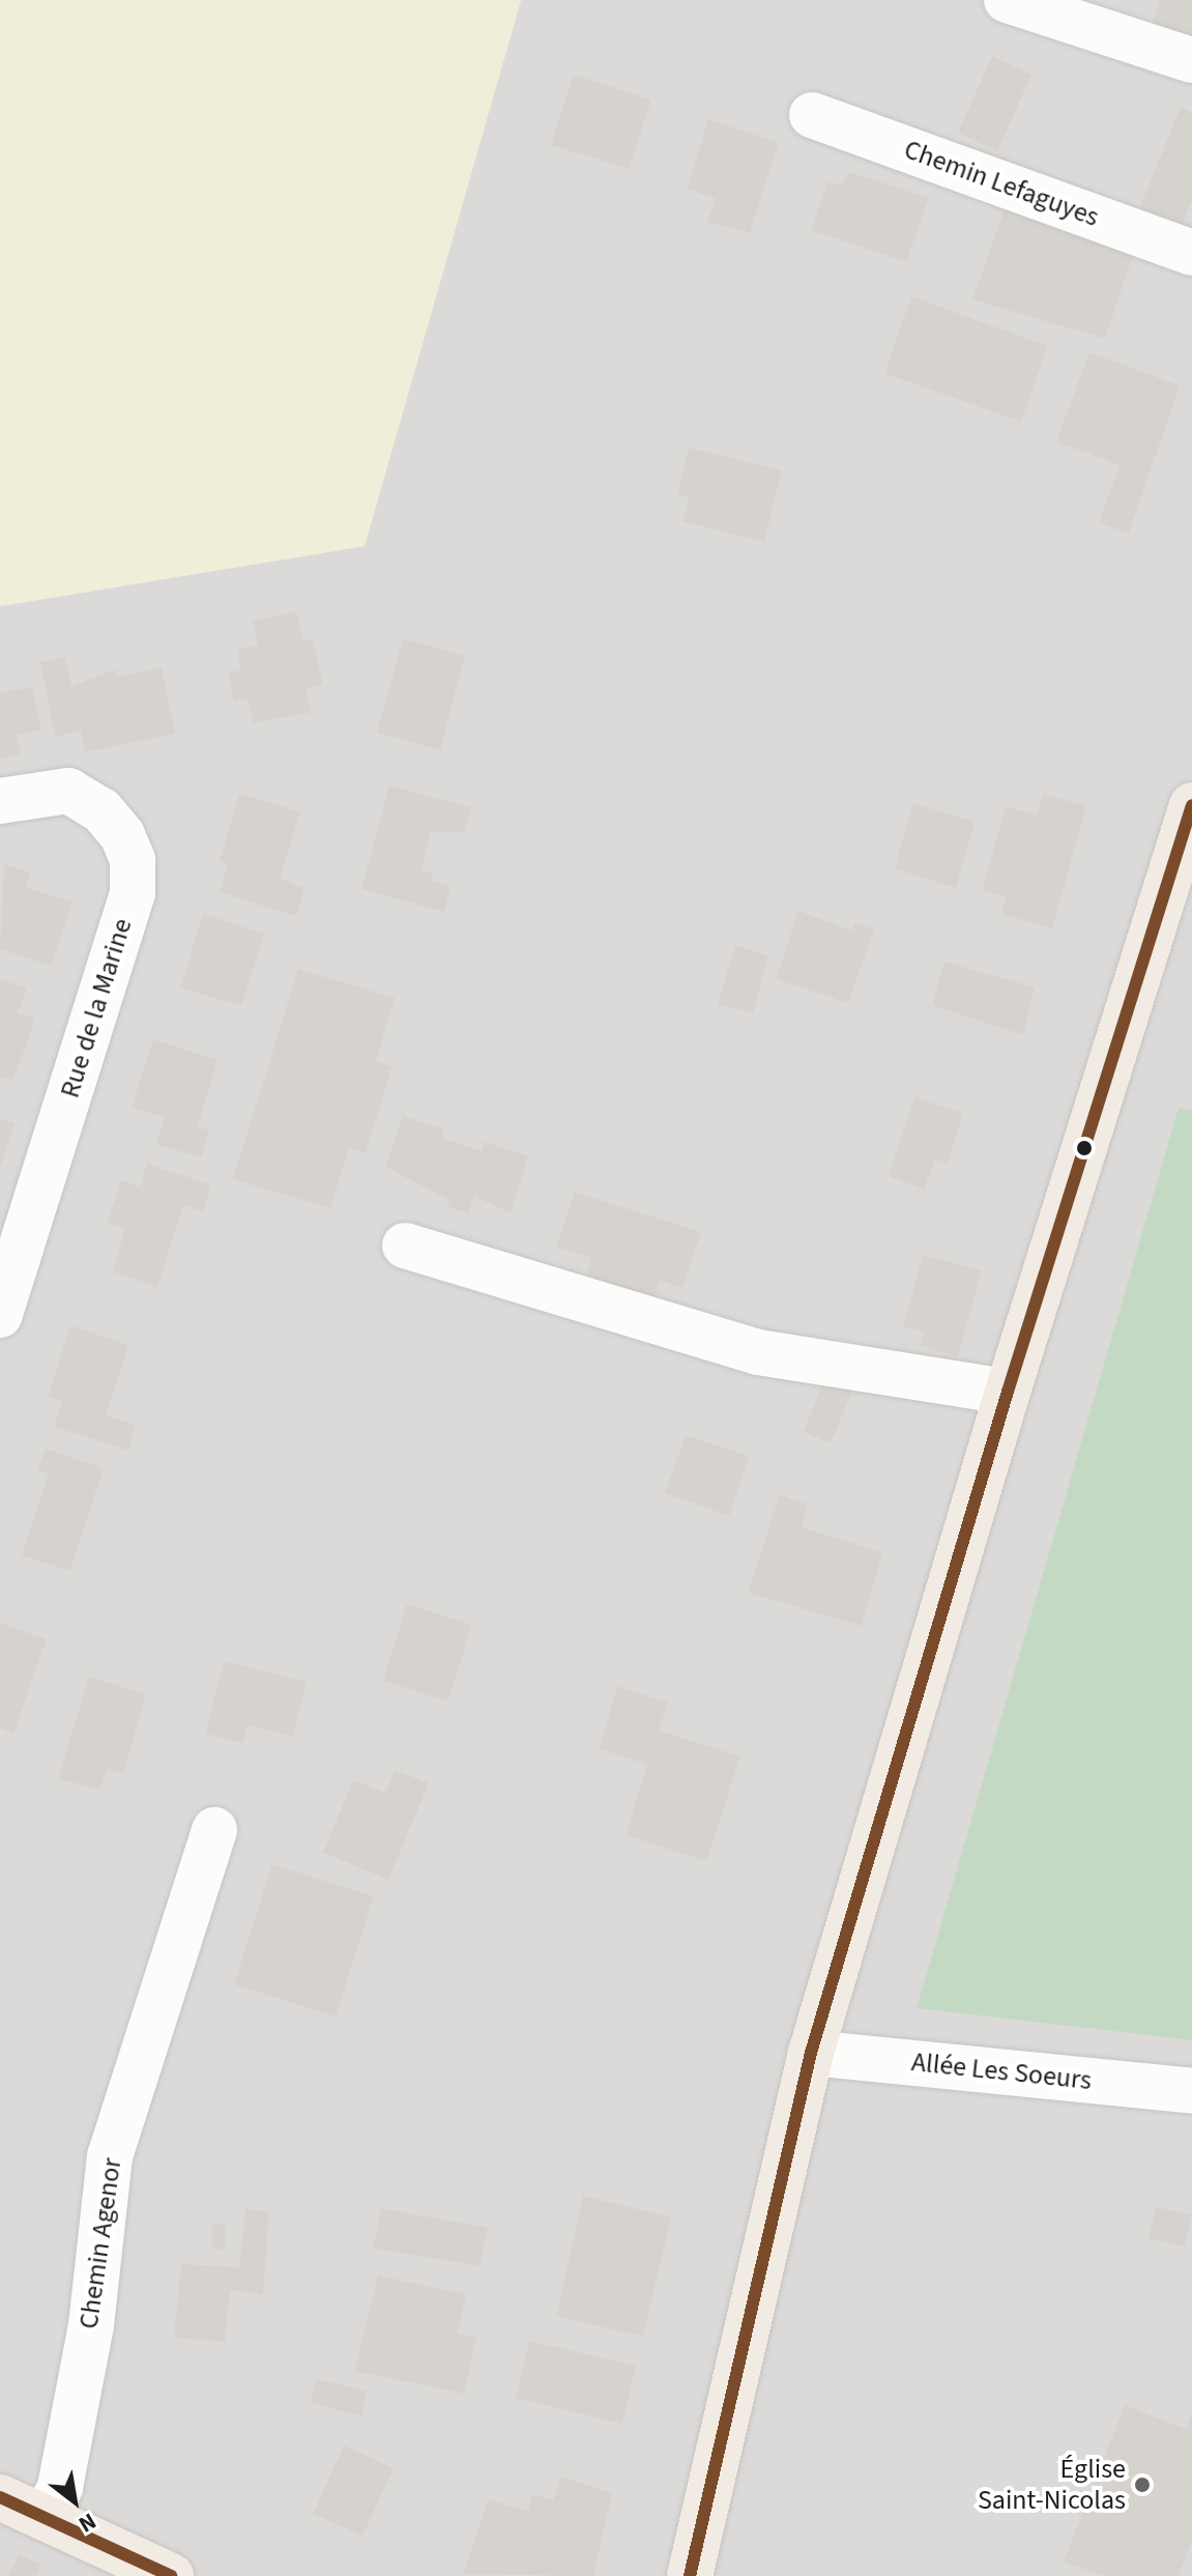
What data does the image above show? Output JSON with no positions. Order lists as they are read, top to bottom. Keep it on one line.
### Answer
{"streets":{"street":["Chemin Lefaguyes","Rue de la Marine","Allée Les Soeurs","Chemin Agenor"]},"places":["Église Saint-Nicolas"],"north":"bottom right"}
